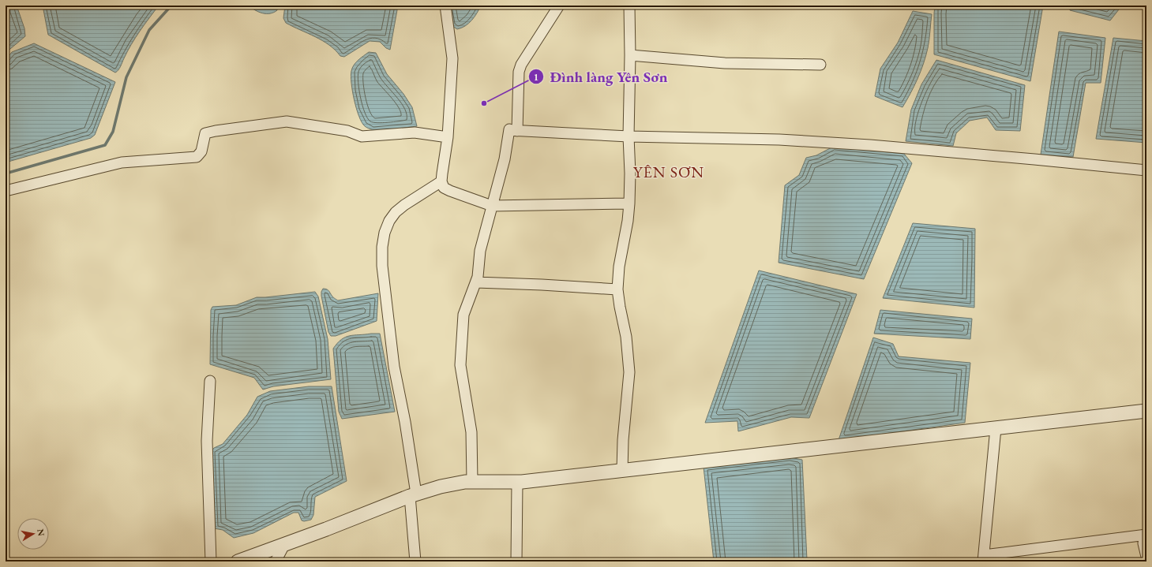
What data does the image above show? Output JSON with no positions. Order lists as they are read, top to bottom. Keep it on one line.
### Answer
{"districts":["YÊN SƠN"],"places":["Đình làng Yên Sơn"],"north":"right"}
